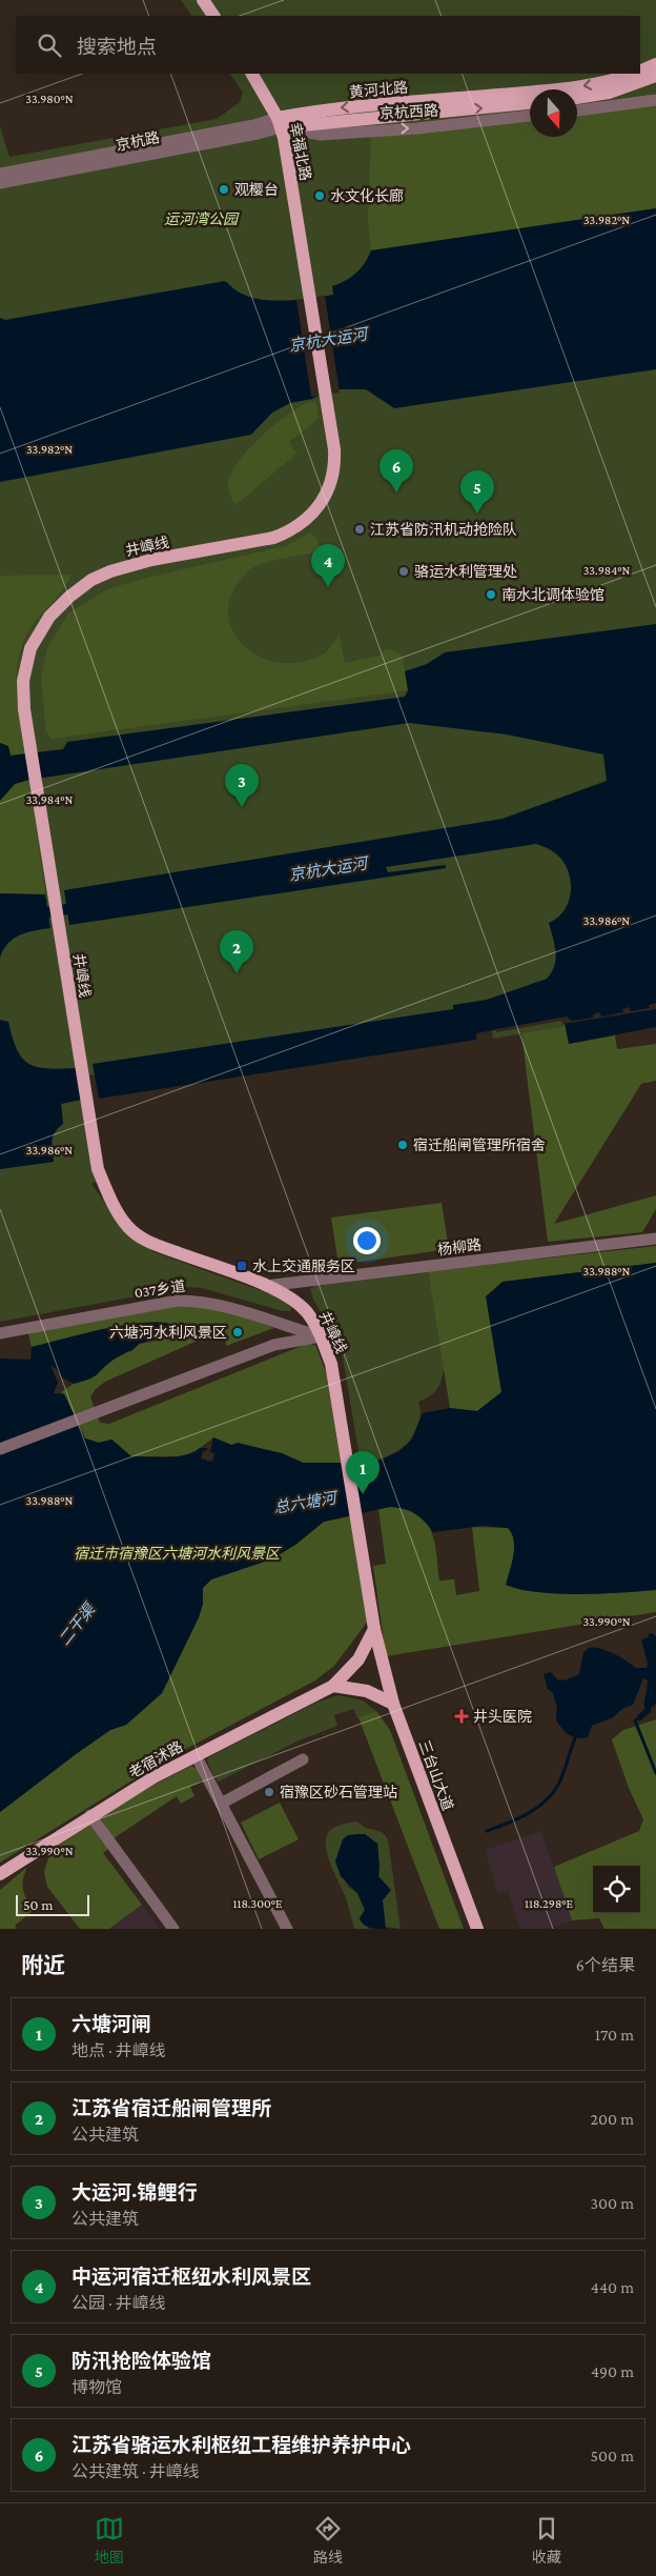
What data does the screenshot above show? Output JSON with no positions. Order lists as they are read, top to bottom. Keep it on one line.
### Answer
{"streets":{"main road":["黄河北路","幸福北路","井嶂线","老宿沭路","三台山大道"],"street":["京杭西路","京杭路","杨柳路","037乡道"]},"crossings":[["黄河北路","京杭西路"],["黄河北路","京杭路"],["黄河北路","幸福北路"],["京杭西路","京杭路"],["京杭西路","幸福北路"],["京杭路","幸福北路"],["幸福北路","井嶂线"],["井嶂线","杨柳路"],["井嶂线","037乡道"],["井嶂线","老宿沭路"],["井嶂线","三台山大道"],["老宿沭路","三台山大道"]],"one_way":["京杭西路"],"water":["京杭大运河","总六塘河","二干渠"],"parks":["运河湾公园","宿迁市宿豫区六塘河水利风景区"],"places":{"other":["观樱台","水文化长廊","江苏省防汛机动抢险队","骆运水利管理处","南水北调体验馆","宿迁船闸管理所宿舍","六塘河水利风景区","宿豫区砂石管理站"],"transit":["水上交通服务区"],"health":["井头医院"]},"scale_bar":"50 m","north":"bottom","page":{"search":"搜索地点","pins":["6","5","4","3","2","1"],"scale":"50 m","heading":["附近","6个结果"],"list":[{"mark":"1","name":"六塘河闸","note":"地点 · 井嶂线","value":"170 m"},{"mark":"2","name":"江苏省宿迁船闸管理所","note":"公共建筑","value":"200 m"},{"mark":"3","name":"大运河·锦鲤行","note":"公共建筑","value":"300 m"},{"mark":"4","name":"中运河宿迁枢纽水利风景区","note":"公园 · 井嶂线","value":"440 m"},{"mark":"5","name":"防汛抢险体验馆","note":"博物馆","value":"490 m"},{"mark":"6","name":"江苏省骆运水利枢纽工程维护养护中心","note":"公共建筑 · 井嶂线","value":"500 m"}],"nav":["地图","路线","收藏"]},"coordinates":["33.980°N","33.982°N","33.984°N","33.986°N","33.988°N","33.990°N","118.300°E","118.298°E"]}
